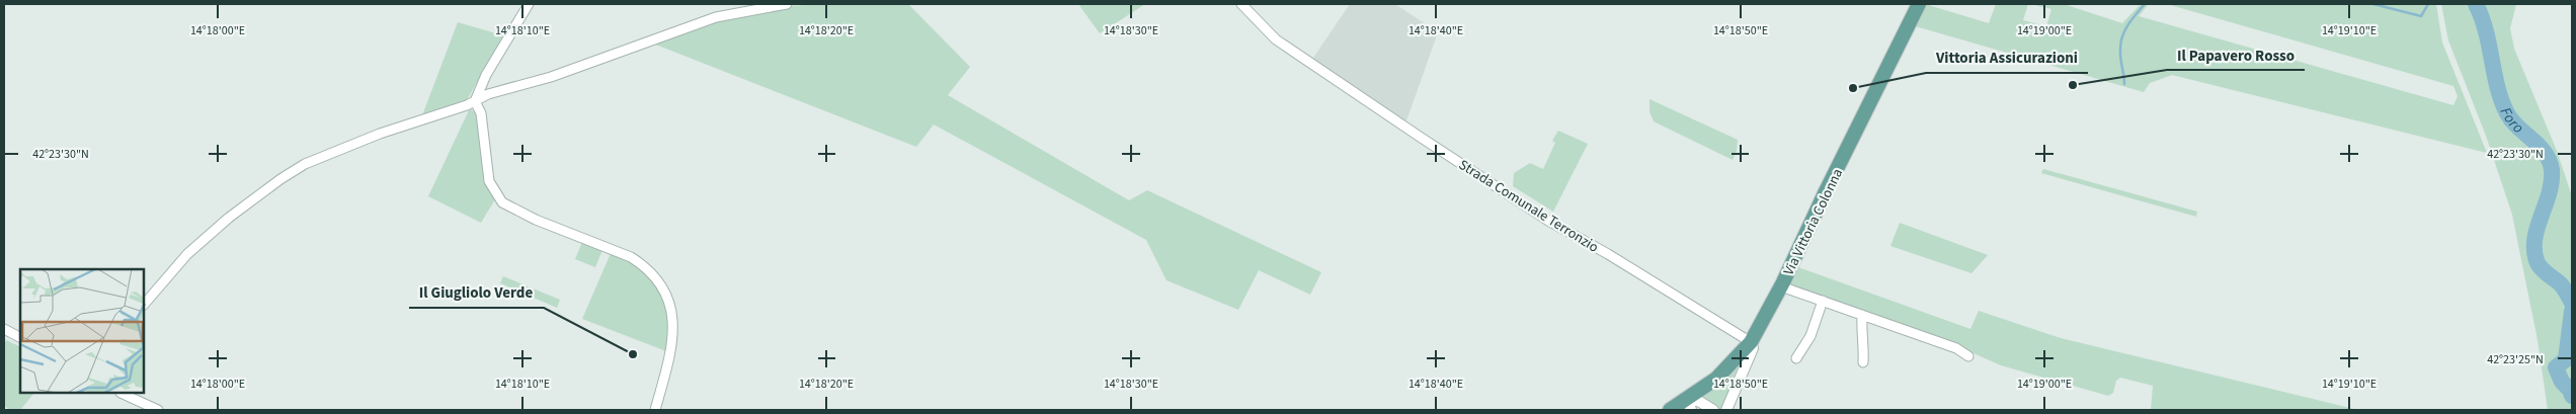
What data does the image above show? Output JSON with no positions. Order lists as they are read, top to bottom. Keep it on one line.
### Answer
{"streets":{"main road":["Via Vittoria Colonna"],"street":["Strada Comunale Terronzio"]},"crossings":[["Strada Comunale Terronzio","Via Vittoria Colonna"]],"water":["Foro"],"places":["Il Papavero Rosso","Vittoria Assicurazioni","Il Giugliolo Verde"],"coordinates":["14°18'00\"E","14°18'10\"E","14°18'20\"E","14°18'30\"E","14°18'40\"E","14°18'50\"E","14°19'00\"E","14°19'10\"E","42°23'30\"N","42°23'25\"N"]}
